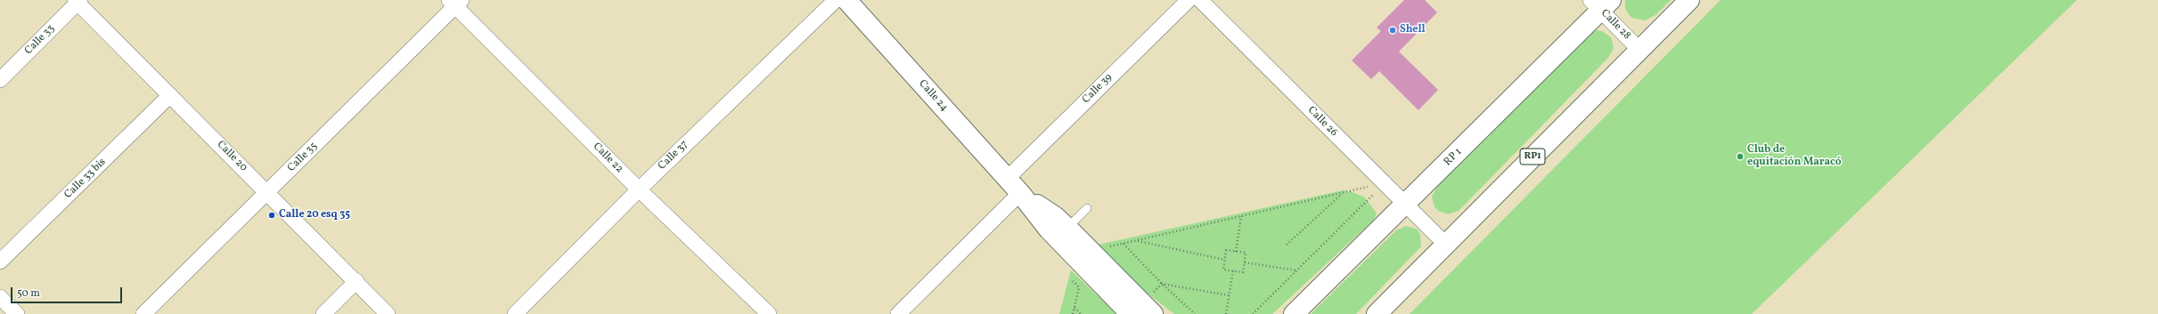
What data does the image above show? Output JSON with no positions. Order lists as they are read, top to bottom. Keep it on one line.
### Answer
{"streets":{"main road":["Calle 24","RP1","RP 1"],"street":["Calle 28","Calle 33","Calle 39","Calle 26","Calle 37","Calle 20","Calle 35","Calle 22","Calle 33 bis"]},"crossings":[["Calle 28","RP1"],["Calle 28","RP 1"],["Calle 33","Calle 20"],["Calle 39","Calle 24"],["Calle 26","RP1"],["Calle 26","RP 1"],["Calle 37","Calle 22"],["Calle 20","Calle 35"],["Calle 20","Calle 33 bis"],["Calle 35","Calle 22"]],"places":["Shell","Club de equitación Maracó","Calle 20 esq 35"],"scale_bar":"50 m"}
